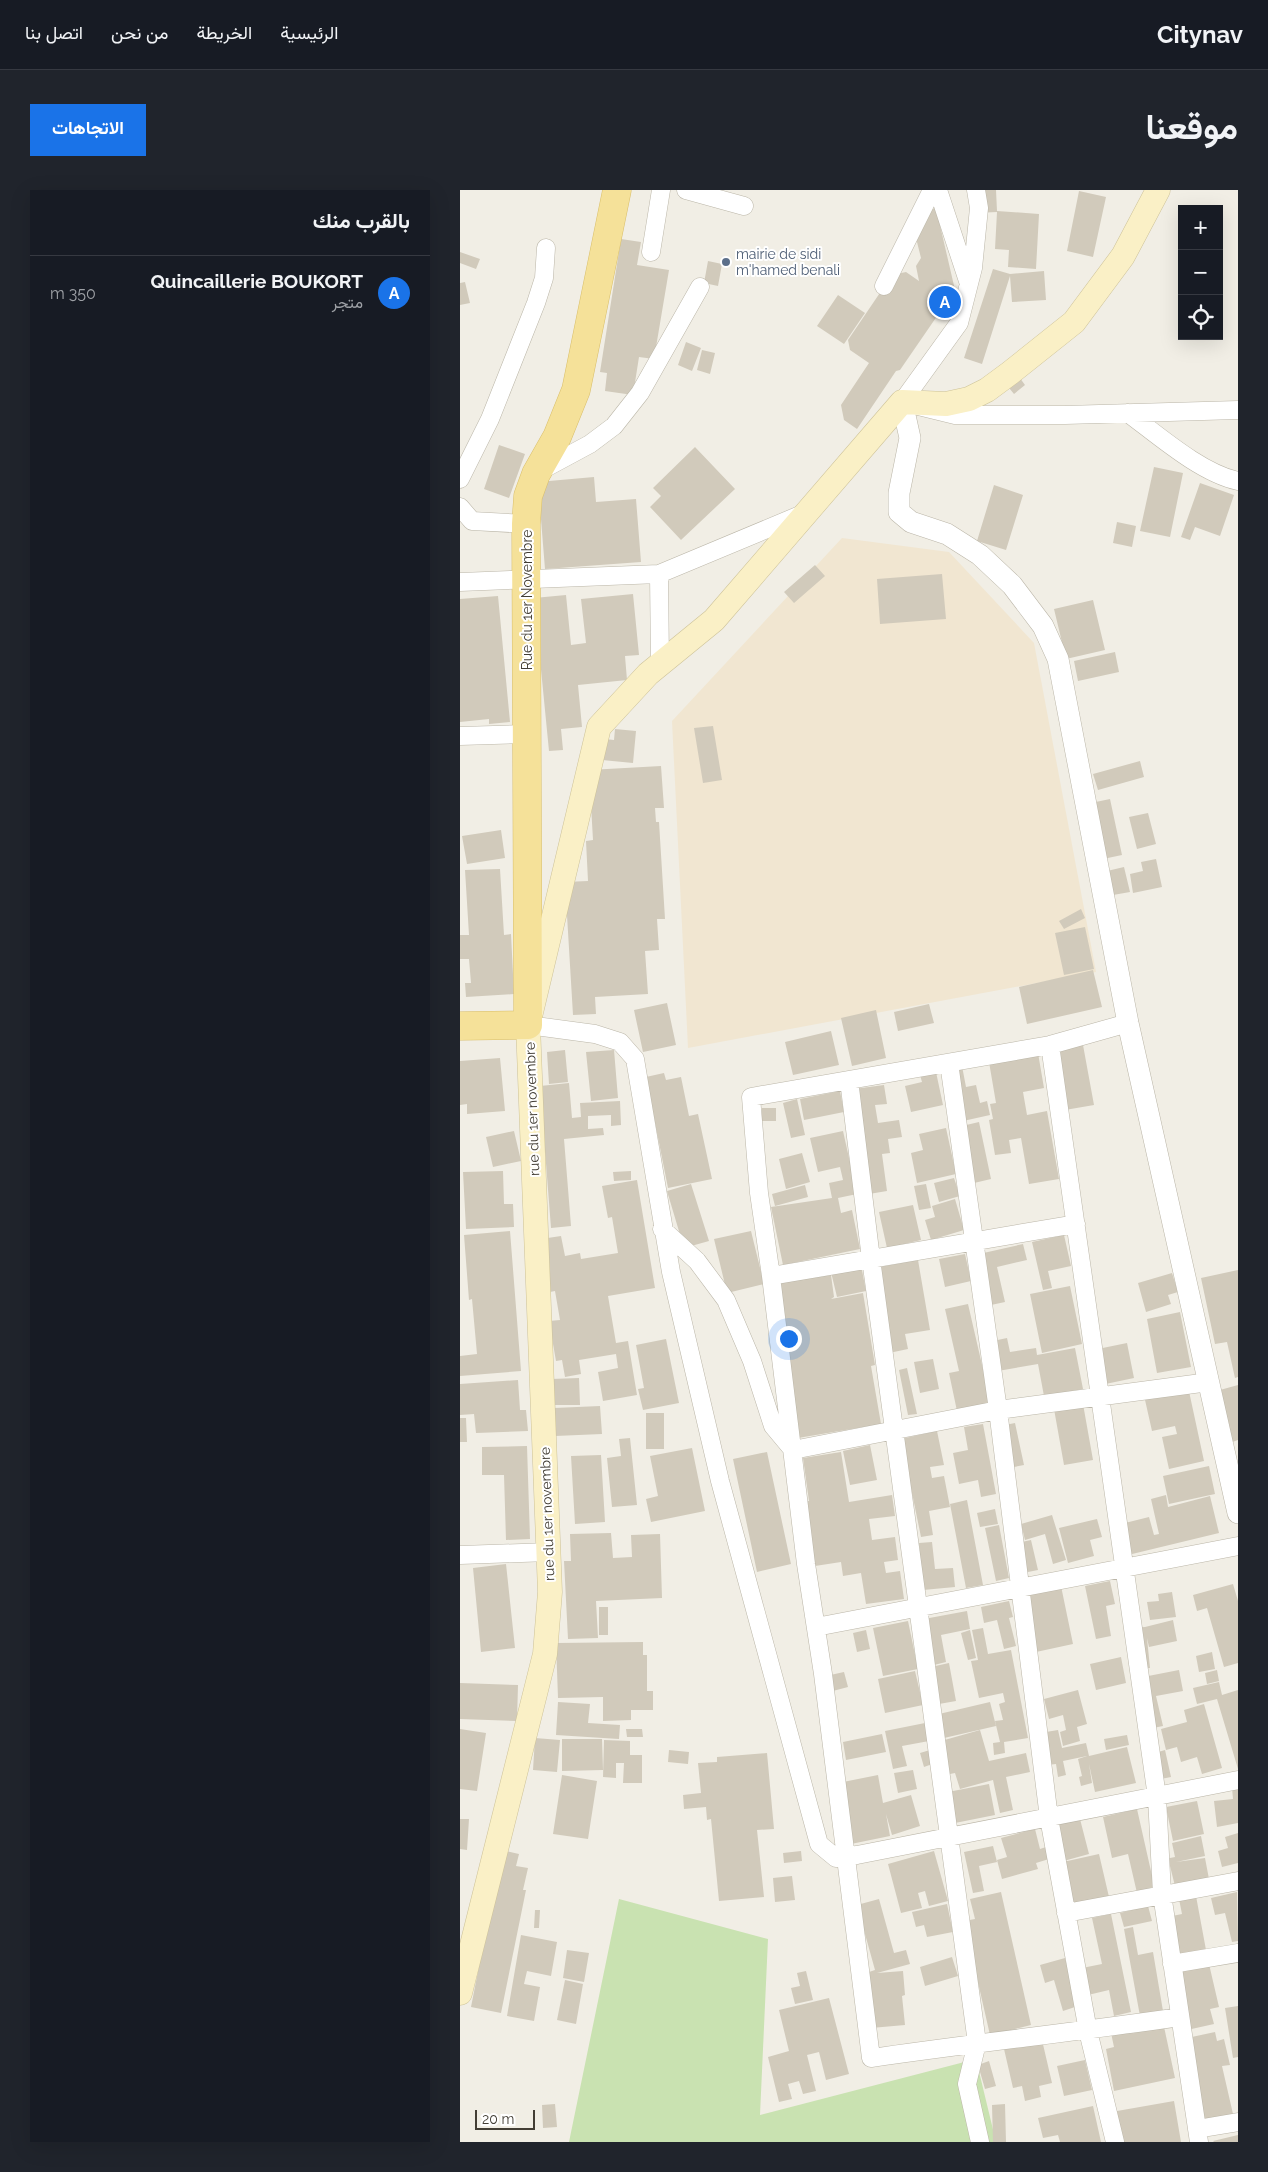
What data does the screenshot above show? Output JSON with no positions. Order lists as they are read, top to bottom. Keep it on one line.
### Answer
{"streets":{"main road":["Rue du 1er Novembre","rue du 1er novembre"]},"crossings":[["Rue du 1er Novembre","rue du 1er novembre"]],"places":["mairie de sidi m'hamed benali"],"scale_bar":"20 m","page":{"header":"Citynav","nav":["الرئيسية","الخريطة","من نحن","اتصل بنا"],"title":"موقعنا","buttons":"الاتجاهات","heading":"بالقرب منك","map_buttons":["+","−"],"list":[{"mark":"A","name":"Quincaillerie BOUKORT","note":"متجر","value":"350 m"}],"pins":"A","scale":"20 m"}}
